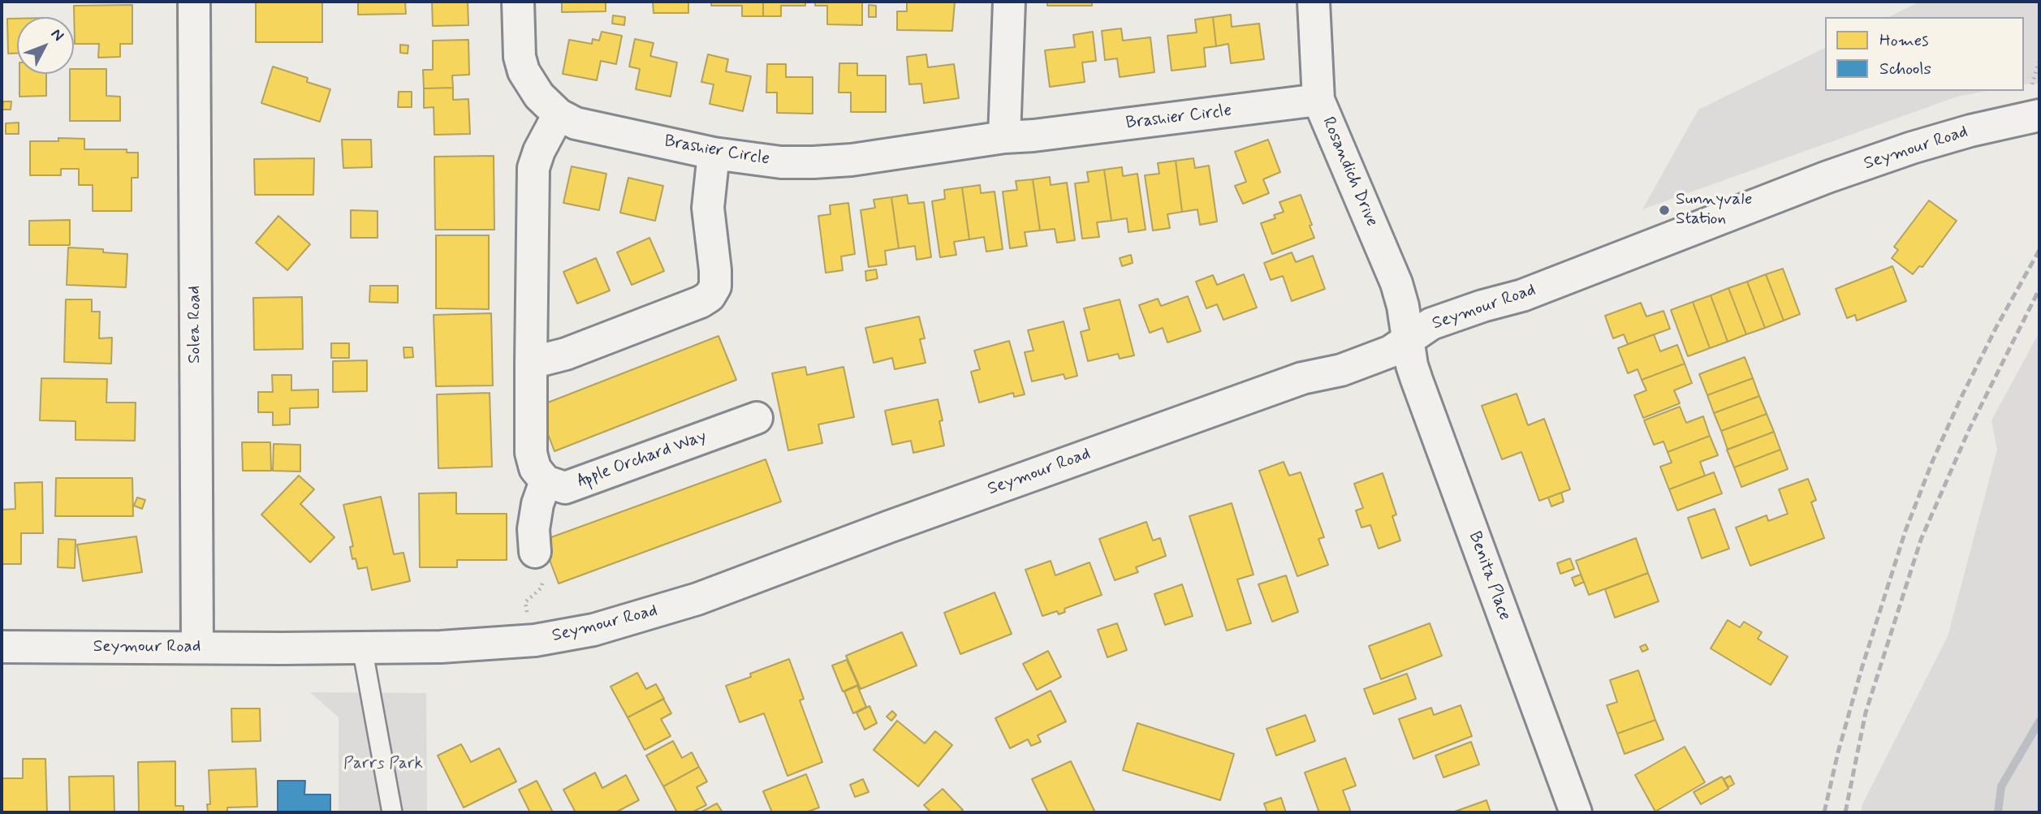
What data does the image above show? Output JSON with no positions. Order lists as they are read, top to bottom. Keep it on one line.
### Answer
{"streets":{"street":["Brashier Circle","Seymour Road","Rosandich Drive","Solea Road","Apple Orchard Way","Benita Place"]},"crossings":[["Brashier Circle","Rosandich Drive"],["Seymour Road","Rosandich Drive"],["Seymour Road","Solea Road"],["Seymour Road","Benita Place"],["Rosandich Drive","Benita Place"]],"parks":["Parrs Park"],"places":["Sunnyvale Station"],"legend":["Homes","Schools"],"north":"top right"}
